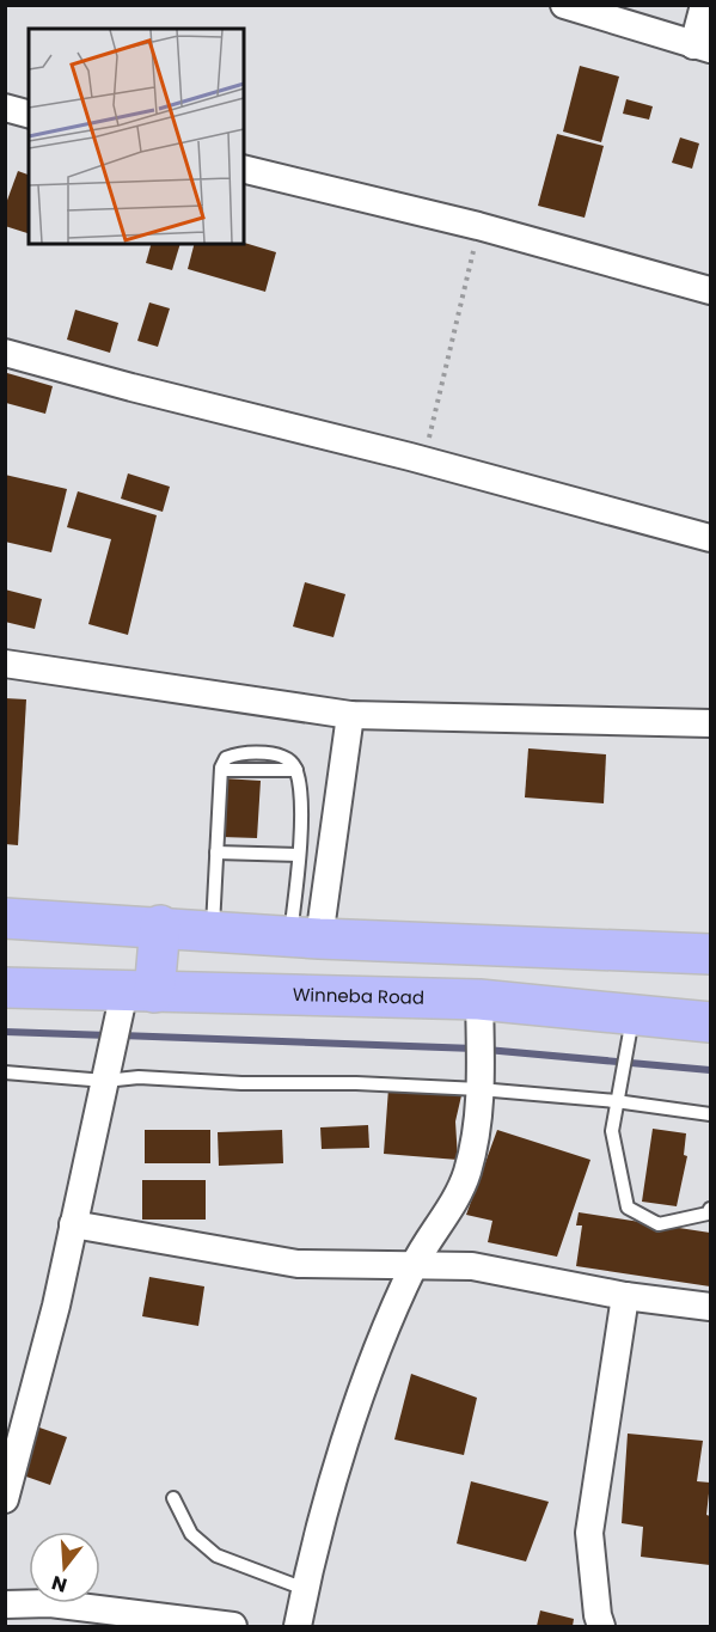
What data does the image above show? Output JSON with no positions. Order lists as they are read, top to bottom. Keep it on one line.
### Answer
{"streets":{"highway":["Winneba Road"]},"north":"bottom"}
